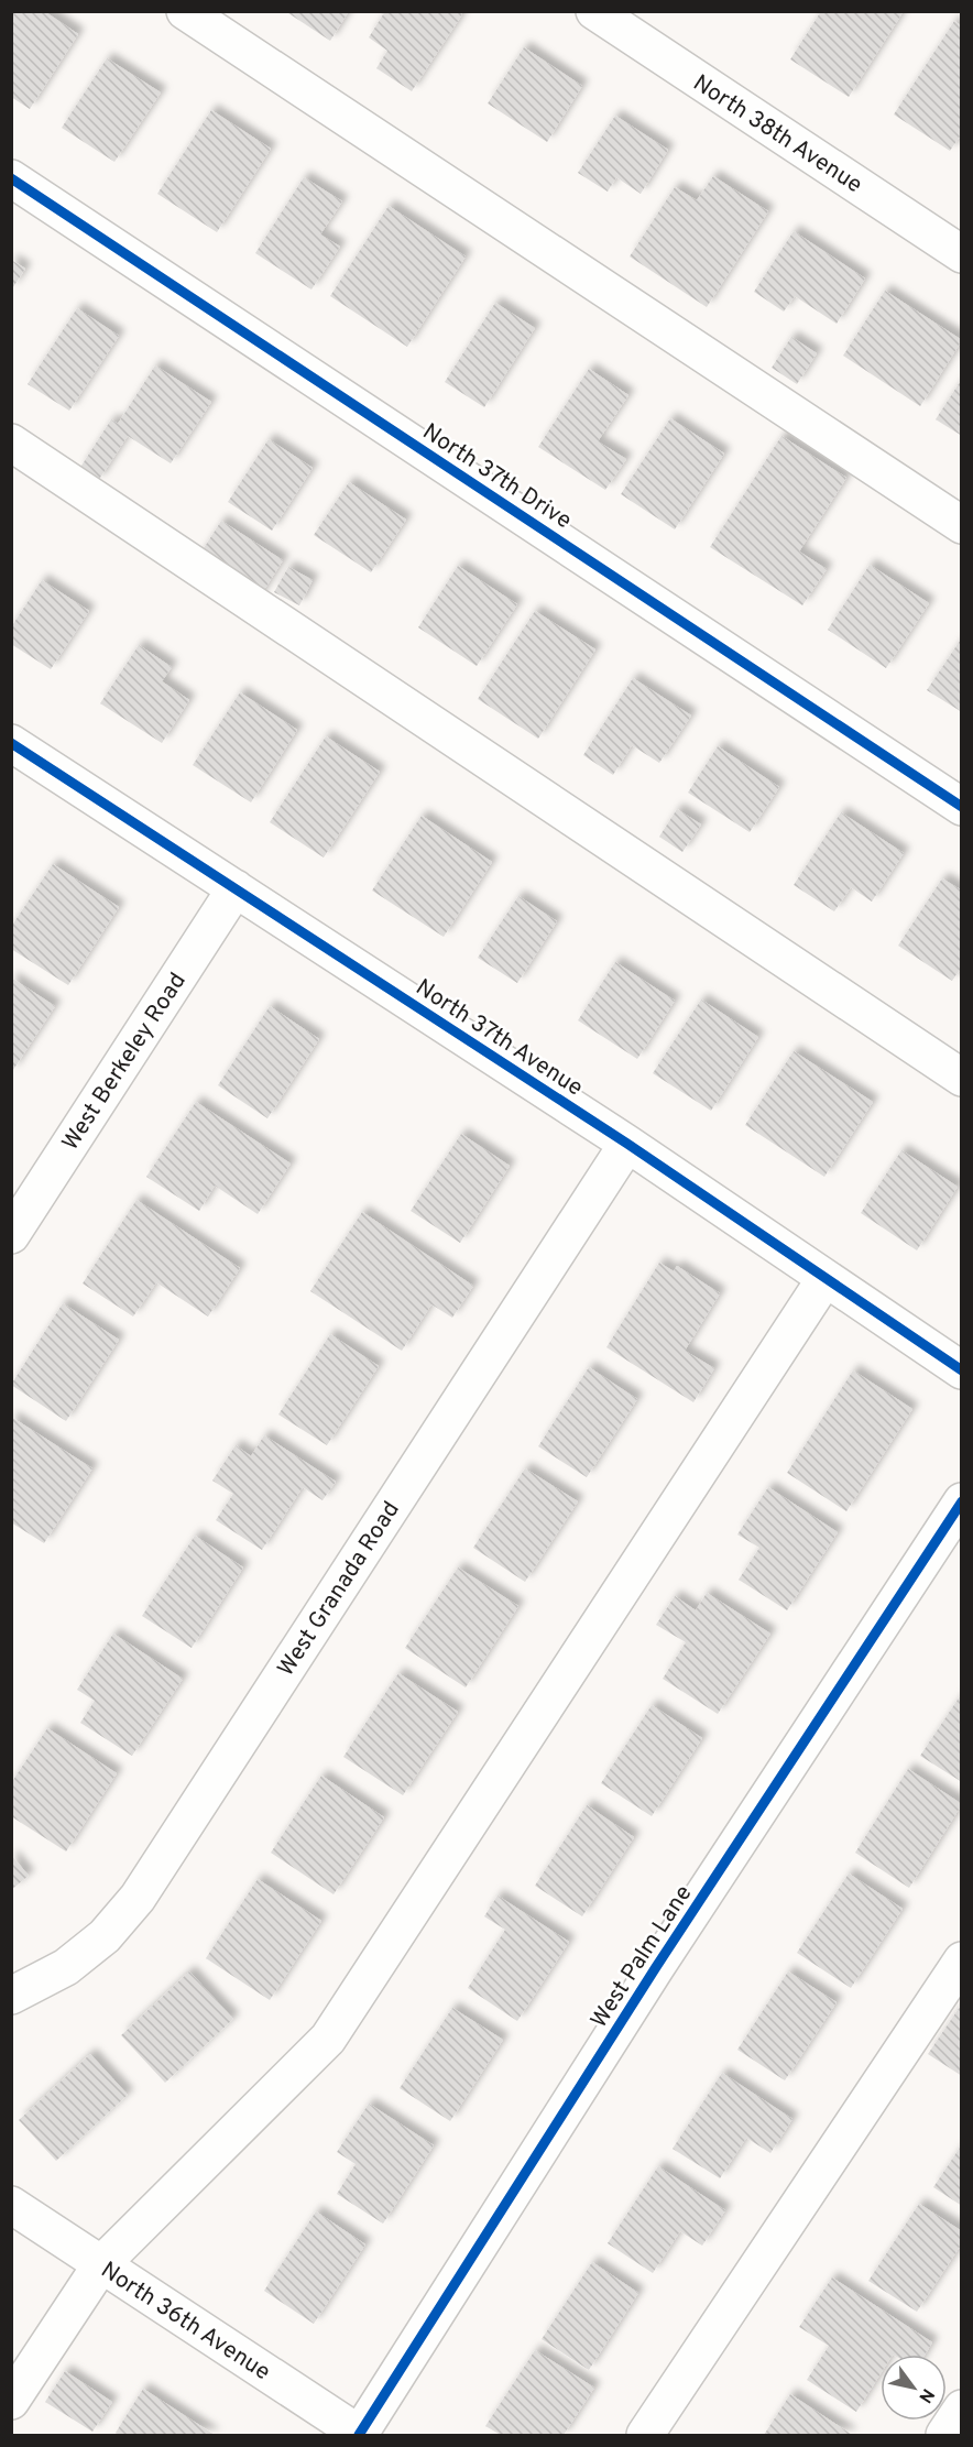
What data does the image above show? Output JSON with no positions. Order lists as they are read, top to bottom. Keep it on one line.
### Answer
{"streets":{"street":["North 38th Avenue","North 37th Drive","North 37th Avenue","West Berkeley Road","West Granada Road","West Palm Lane","North 36th Avenue"]},"crossings":[["North 37th Avenue","West Berkeley Road"],["North 37th Avenue","West Granada Road"],["West Palm Lane","North 36th Avenue"]],"north":"bottom right"}
